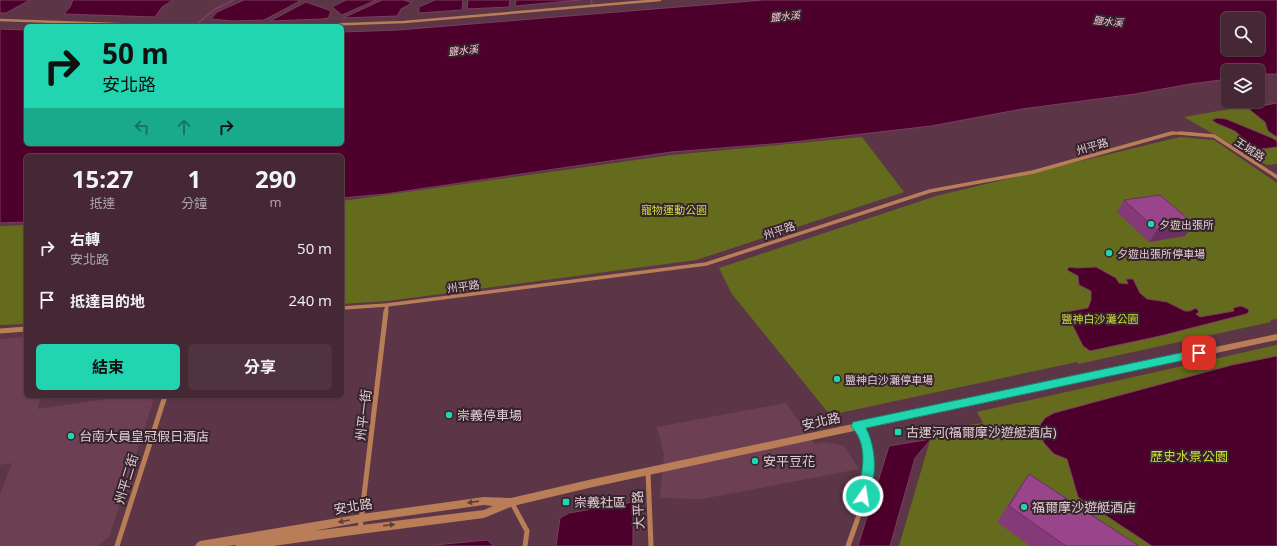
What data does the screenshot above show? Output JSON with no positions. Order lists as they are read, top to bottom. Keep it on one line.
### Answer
{"streets":{"street":["州平路","王城路","州平一街","安北路","州平二街","大平路"]},"crossings":[["州平路","王城路"],["州平路","州平一街"],["州平一街","安北路"],["安北路","大平路"]],"water":["鹽水溪"],"parks":["寵物運動公園","鹽神白沙灘公園","歷史水景公園"],"places":{"other":["夕遊出張所","夕遊出張所停車場","鹽神白沙灘停車場","崇義停車場","台南大員皇冠假日酒店","安平豆花","福爾摩沙遊艇酒店"],"transit":["古運河(福爾摩沙遊艇酒店)","崇義社區"]},"page":{"turn":["50 m","安北路"],"eta":["15:27","抵達","1","分鐘","290","m"],"list":[{"name":"右轉","note":"安北路","value":"50 m"},{"name":"抵達目的地","value":"240 m"}],"buttons":["結束","分享"]}}
